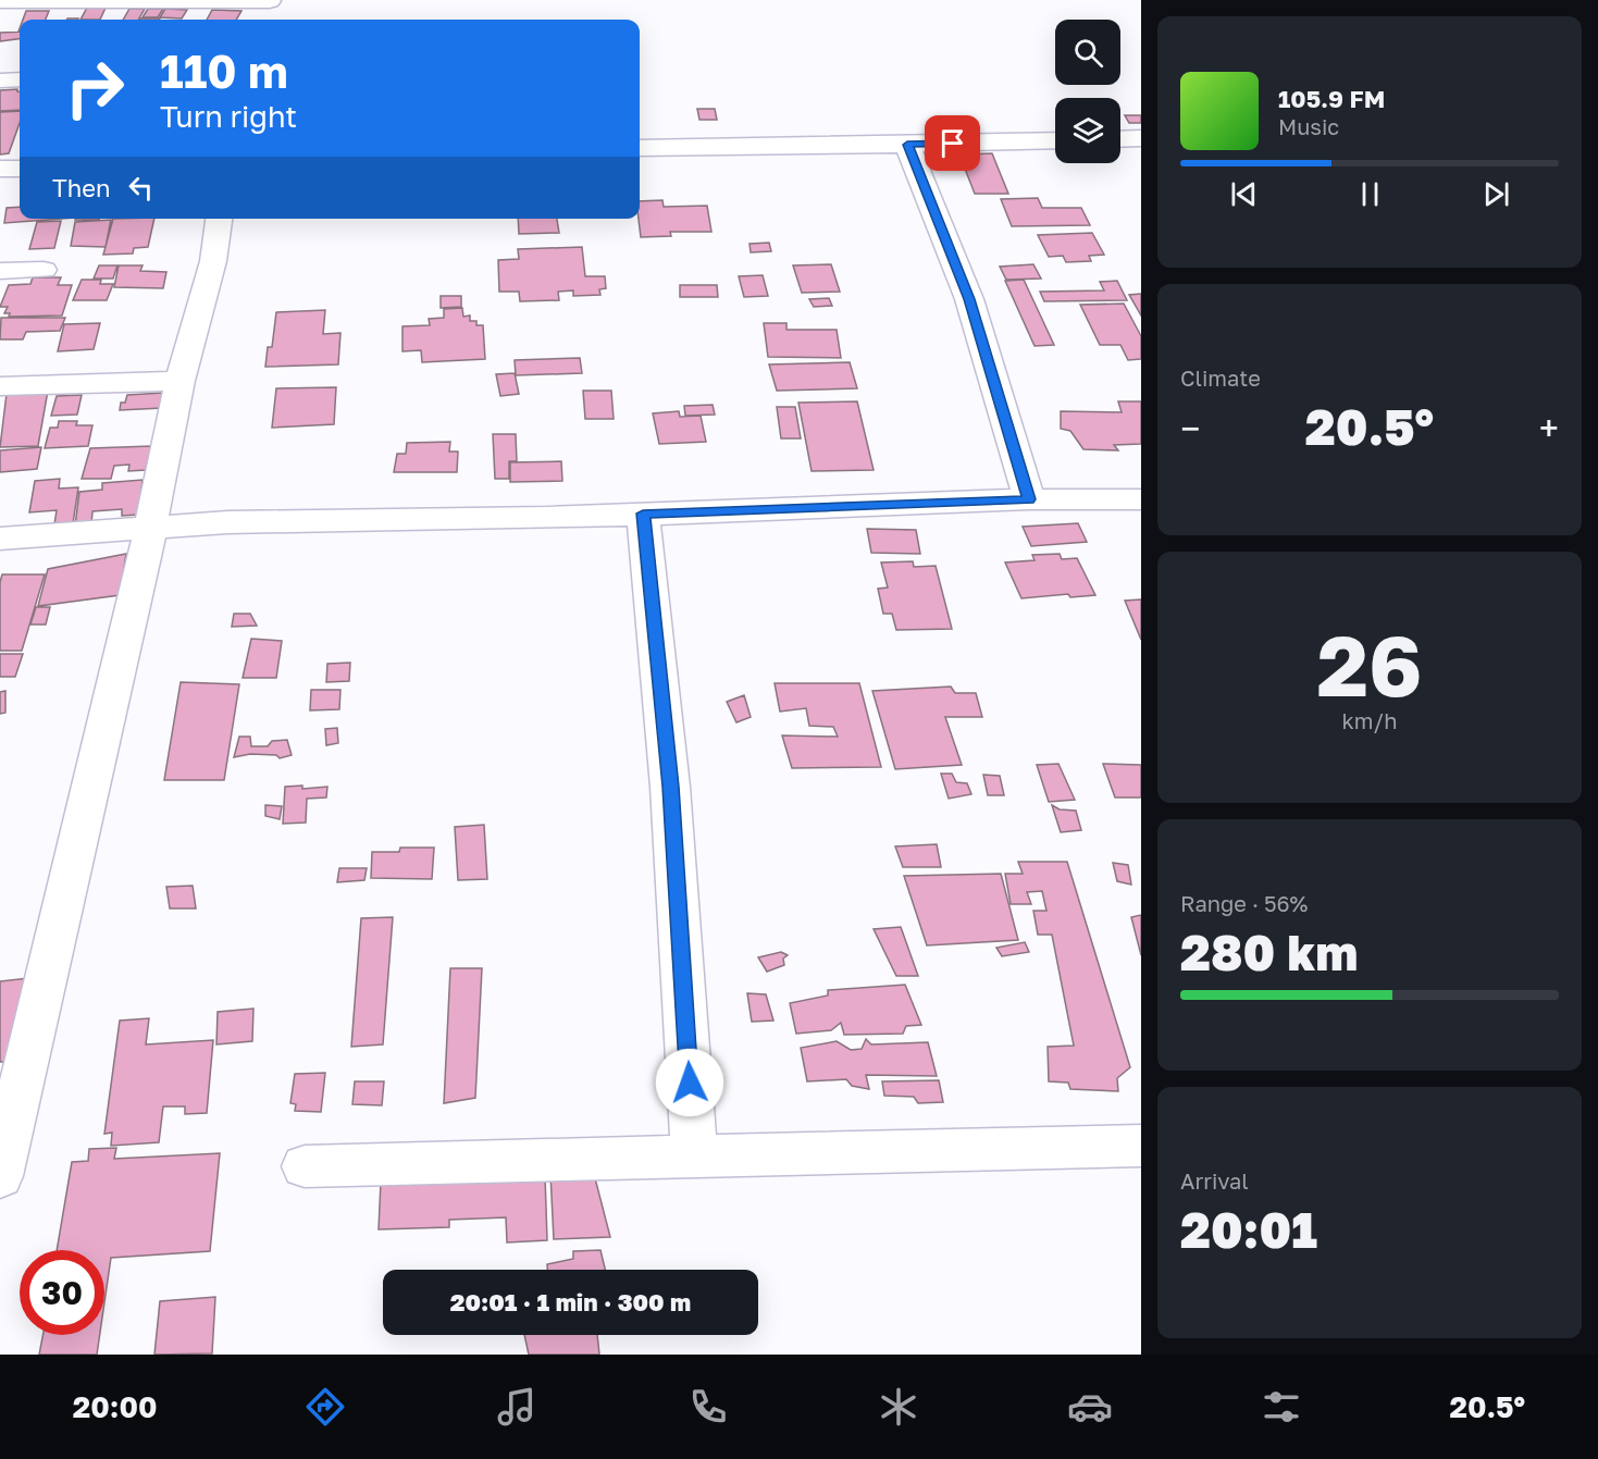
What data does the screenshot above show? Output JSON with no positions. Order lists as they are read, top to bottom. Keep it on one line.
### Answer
{"page":{"turn":["110 m","Turn right"],"song":["105.9 FM","Music"],"then":"Then","tile":["Climate",["26","km/h"],["Range · 56%","280 km"],["Arrival","20:01"]],"heat":["−","20.5°","+"],"limit":"30","trip":"20:01 · 1 min · 300 m","tabs":["20:00","20.5°"]}}
